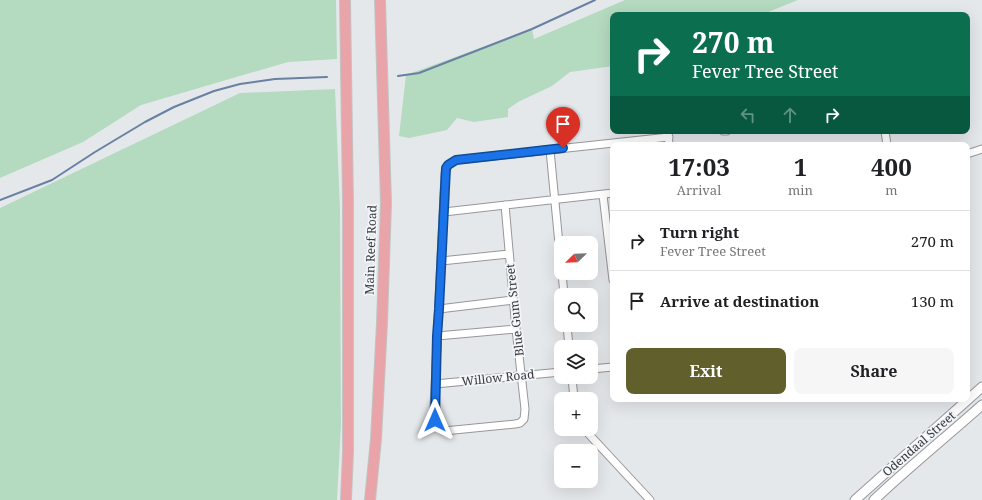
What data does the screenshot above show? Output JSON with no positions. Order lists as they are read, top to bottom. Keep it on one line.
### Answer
{"streets":{"main road":["Main Reef Road"],"street":["Blue Gum Street","Willow Road","Odendaal Street"]},"crossings":[["Blue Gum Street","Willow Road"]],"north":"bottom left","page":{"turn":["270 m","Fever Tree Street"],"eta":["17:03","Arrival","1","min","400","m"],"list":[{"name":"Turn right","note":"Fever Tree Street","value":"270 m"},{"name":"Arrive at destination","value":"130 m"}],"map_buttons":["+","−"],"buttons":["Exit","Share"]}}
